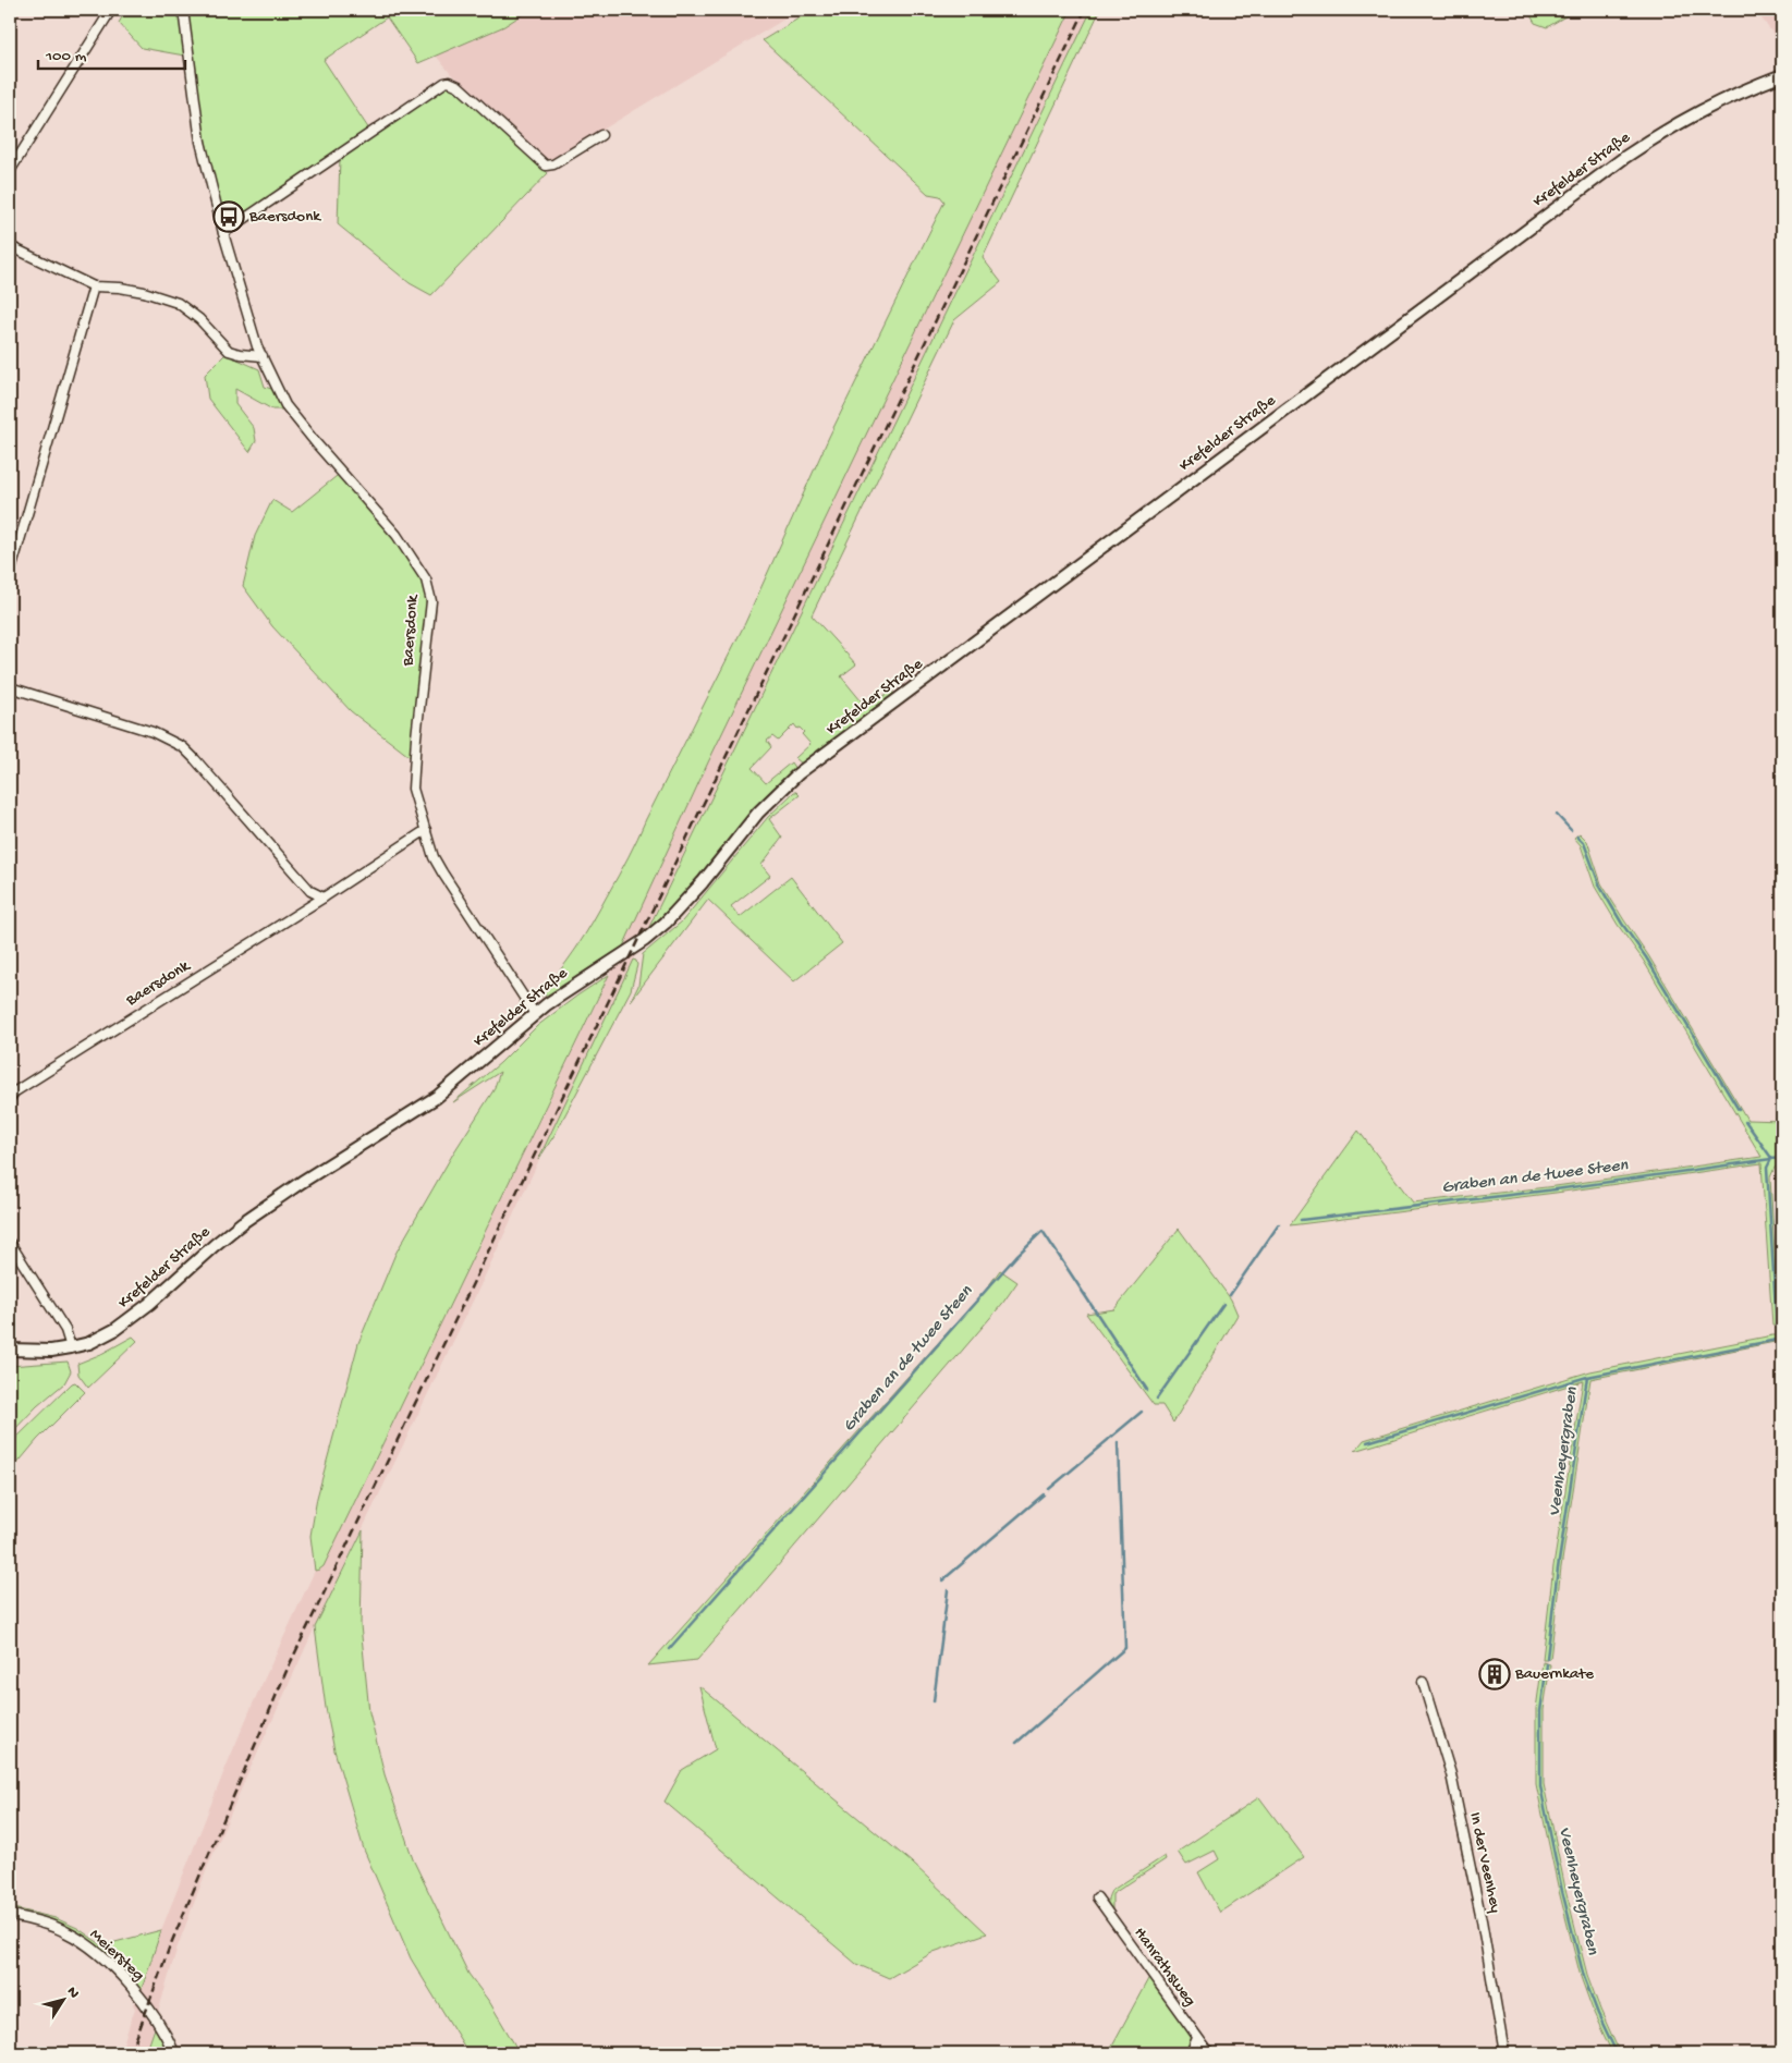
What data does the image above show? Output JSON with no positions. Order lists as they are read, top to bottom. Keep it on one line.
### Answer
{"streets":{"main road":["Krefelder Straße"],"street":["Baersdonk","In der Veenhey","Meiersteg","Hanrathsweg"]},"crossings":[["Krefelder Straße","Baersdonk"]],"water":["Graben an de twee Steen","Veenheyergraben"],"places":{"bus stop":["Baersdonk"],"building":["Bauernkate"]},"scale_bar":"100 m","north":"top right"}
